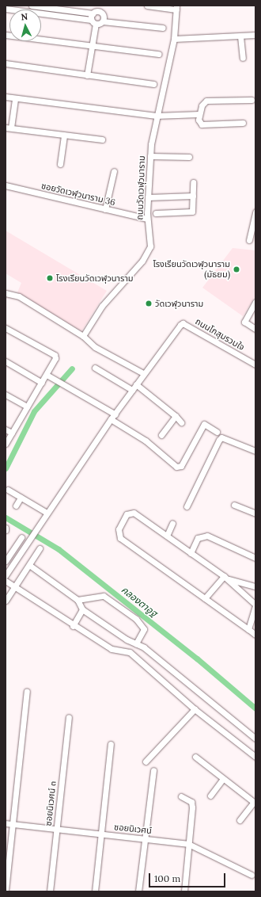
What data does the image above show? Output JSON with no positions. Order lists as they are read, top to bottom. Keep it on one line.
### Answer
{"streets":{"street":["ถนนวัดเวฬุวนาราม","ซอยวัดเวฬุวนาราม 36","ถนนโกสุมรวมใจ","ซอยนิเวศน์ ๓","ซอยนิเวศน์"]},"crossings":[["ถนนวัดเวฬุวนาราม","ซอยวัดเวฬุวนาราม 36"],["ซอยนิเวศน์ ๓","ซอยนิเวศน์"]],"water":["คลองตาอูฐ"],"places":["โรงเรียนวัดเวฬุวนาราม (มัธยม)","โรงเรียนวัดเวฬุวนาราม","วัดเวฬุวนาราม"],"scale_bar":"100 m","north":"top"}
